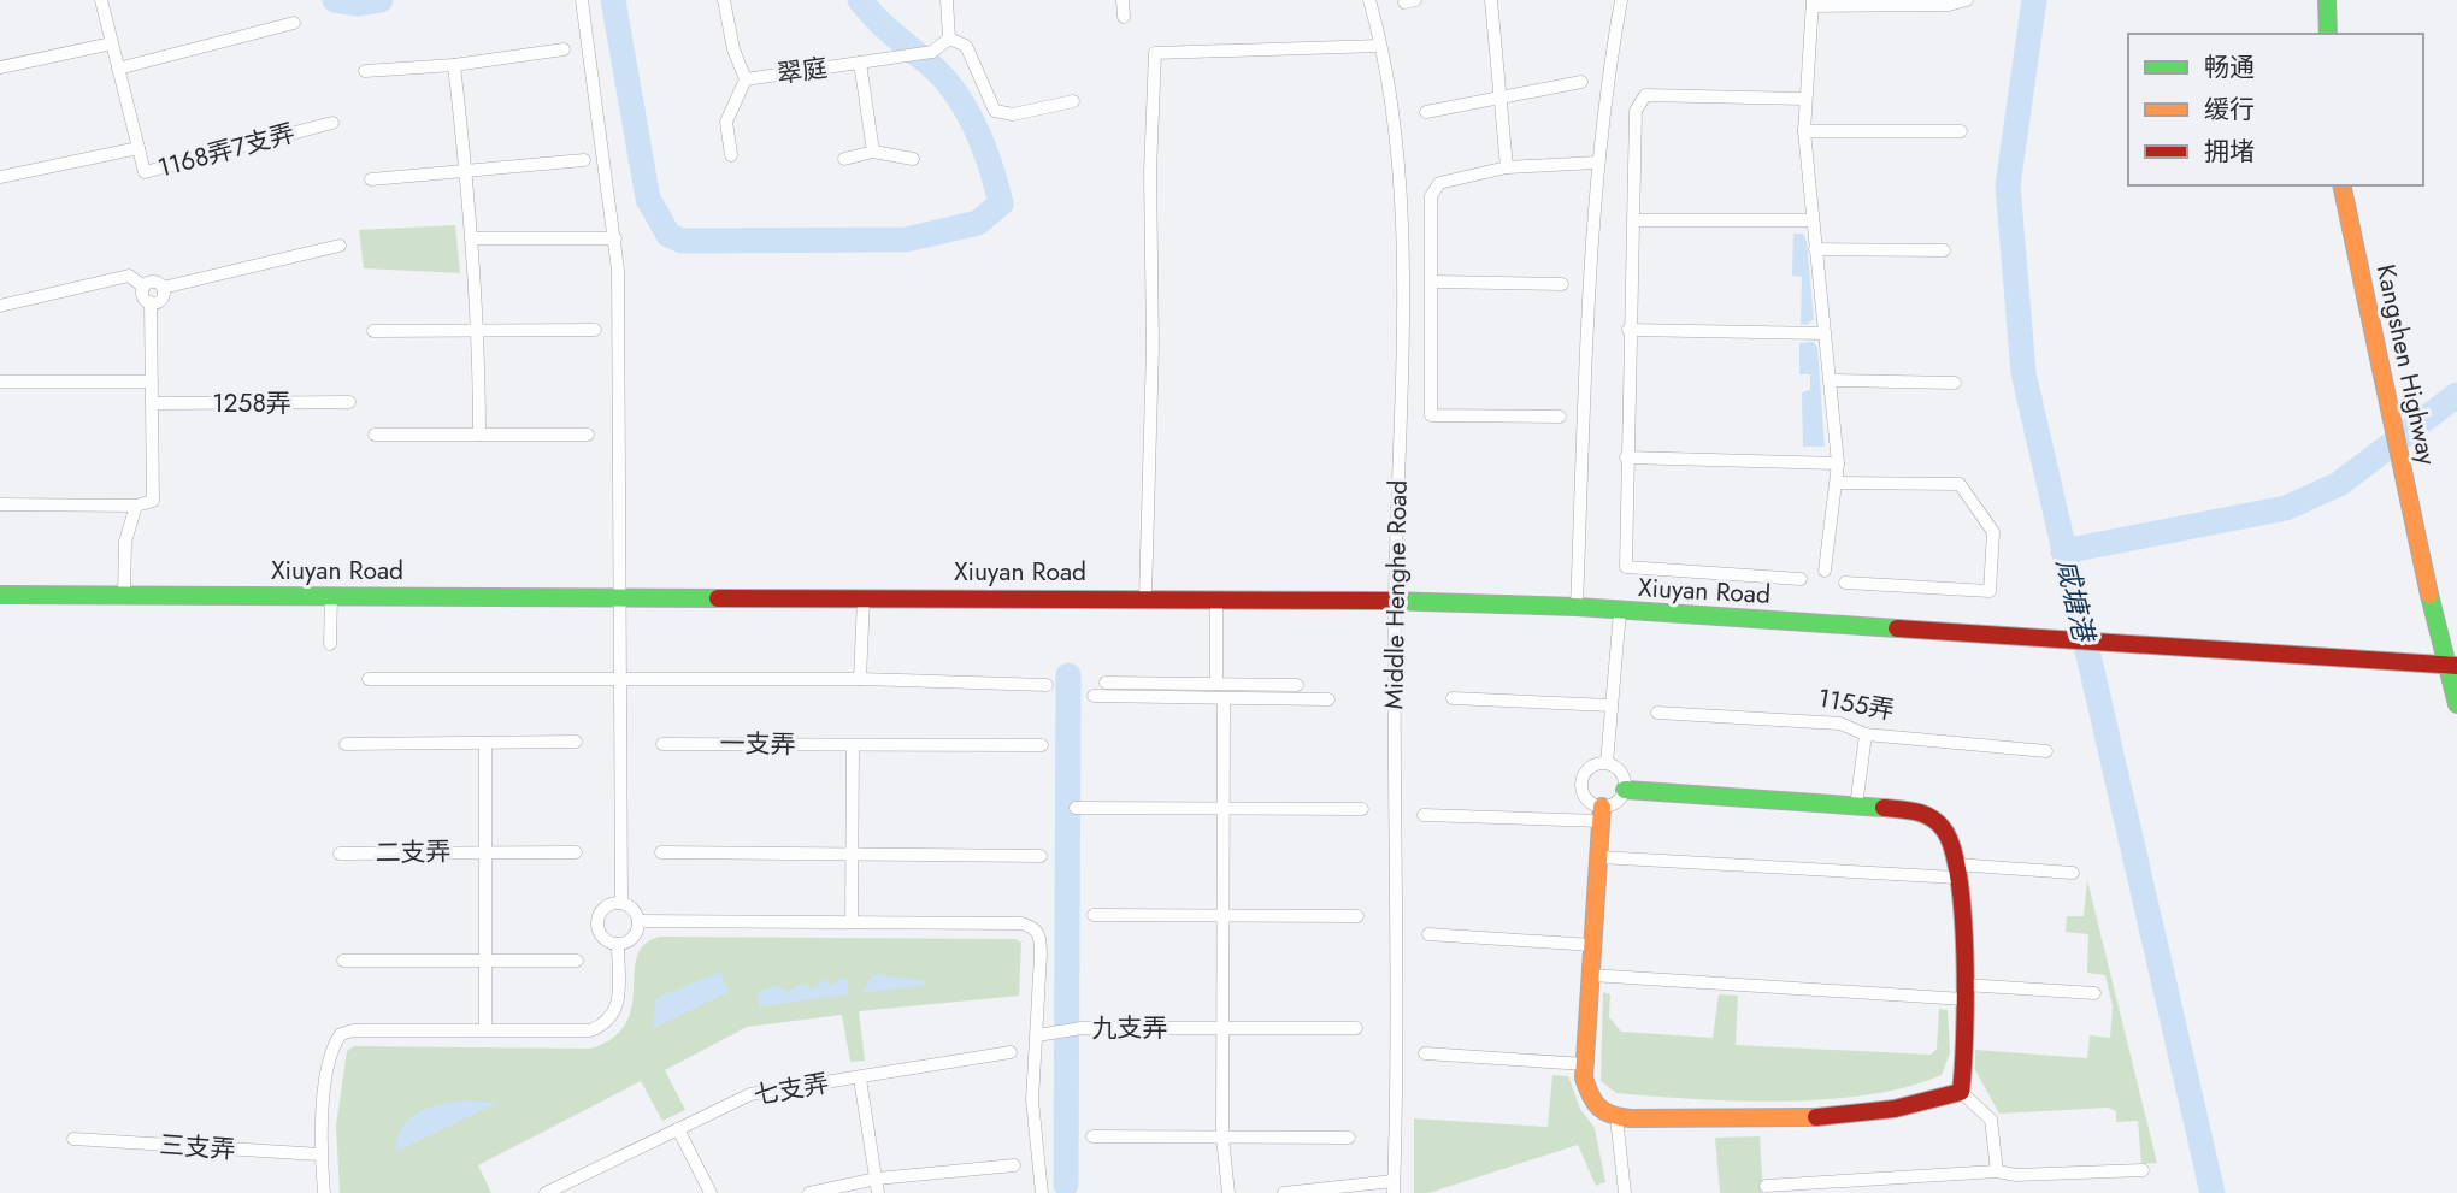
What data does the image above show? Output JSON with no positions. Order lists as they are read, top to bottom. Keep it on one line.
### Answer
{"streets":{"main road":["Kangshen Highway","Xiuyan Road"],"street":["翠庭","1168弄7支弄","1258弄","Middle Henghe Road","1155弄","一支弄","二支弄","九支弄","七支弄","三支弄"]},"crossings":[["Kangshen Highway","Xiuyan Road"],["Xiuyan Road","Middle Henghe Road"]],"water":["咸塘港"],"legend":["畅通","缓行","拥堵"]}
